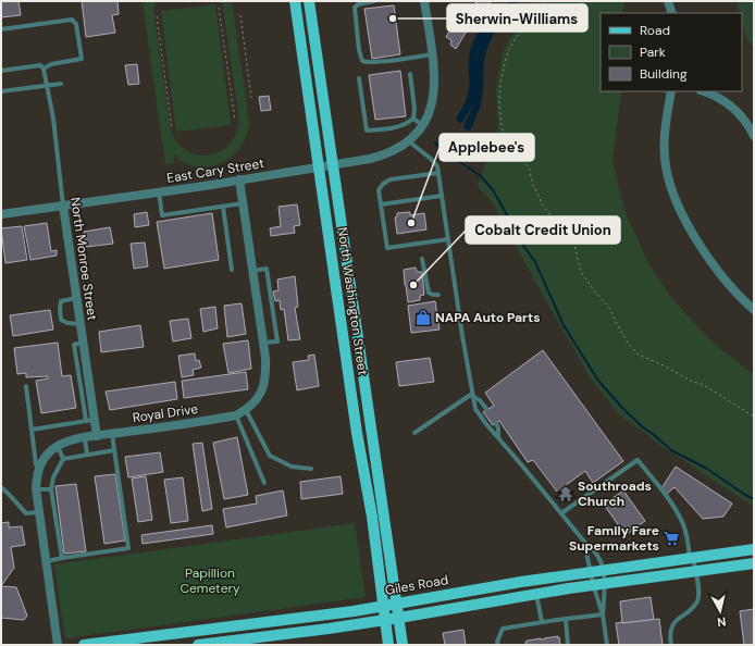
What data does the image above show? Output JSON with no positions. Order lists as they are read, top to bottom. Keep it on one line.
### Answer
{"streets":{"main road":["North Washington Street","Giles Road"],"street":["East Cary Street","North Monroe Street","Royal Drive"]},"crossings":[["East Cary Street","North Monroe Street"],["East Cary Street","North Washington Street"],["East Cary Street","Royal Drive"],["North Monroe Street","Royal Drive"],["North Washington Street","Giles Road"]],"parks":["Papillion Cemetery"],"places":{"other":["Sherwin-Williams","Applebee's","Cobalt Credit Union"],"shop":["NAPA Auto Parts"],"temple":["Southroads Church"],"supermarket":["Family Fare Supermarkets"]},"legend":["Road","Park","Building"],"north":"bottom"}
